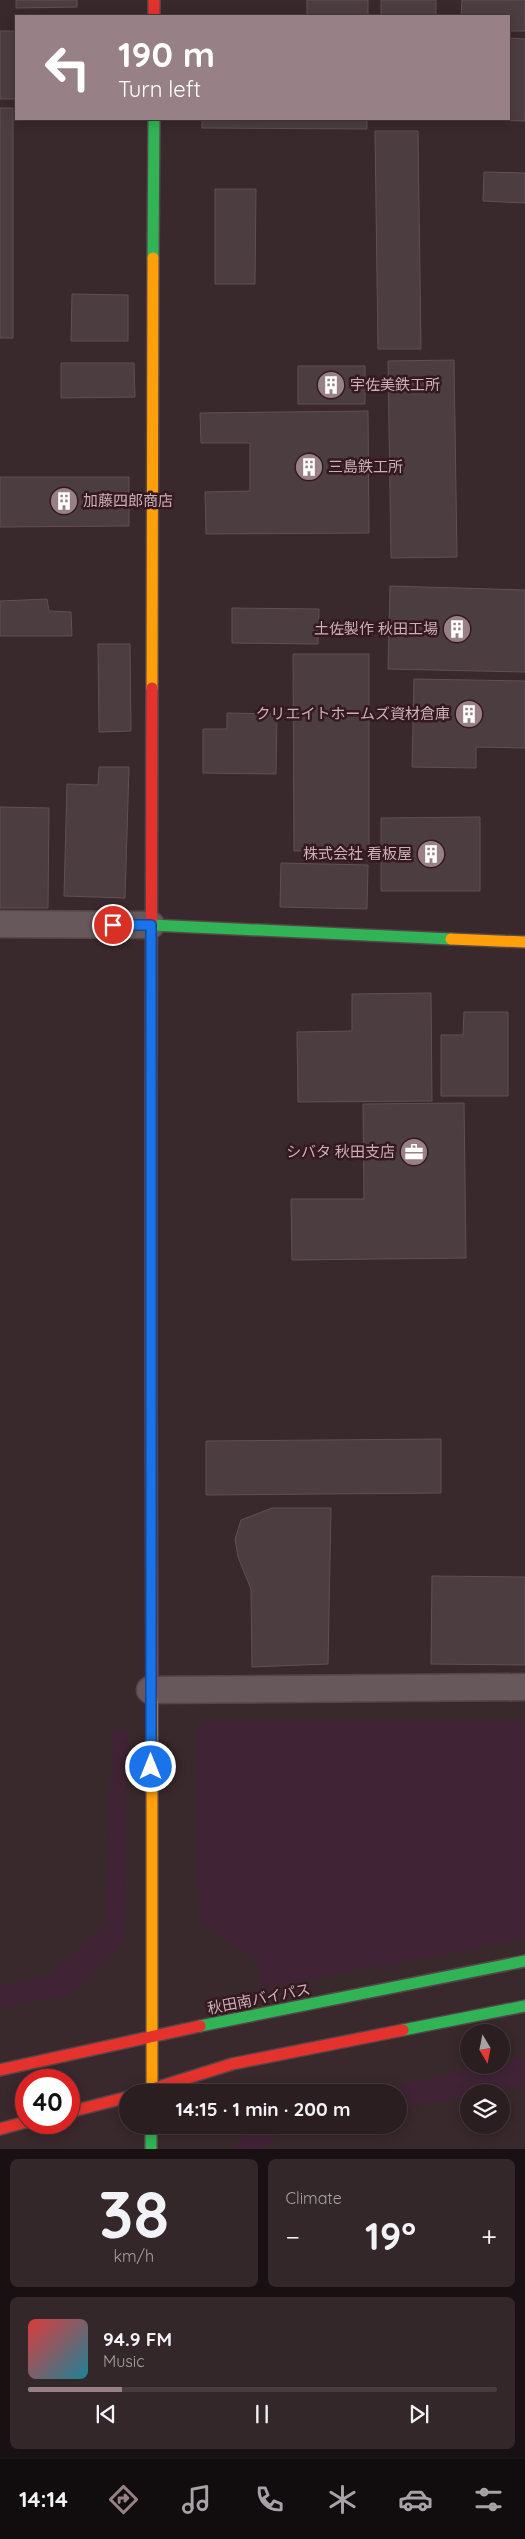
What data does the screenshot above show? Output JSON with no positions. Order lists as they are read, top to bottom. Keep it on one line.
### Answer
{"streets":{"main road":["秋田南バイパス"]},"places":{"building":["宇佐美鉄工所","三島鉄工所","加藤四郎商店","土佐製作 秋田工場","クリエイトホームズ資材倉庫","株式会社 看板屋"],"office":["シバタ 秋田支店"]},"north":"bottom","page":{"turn":["190 m","Turn left"],"limit":"40","trip":"14:15 · 1 min · 200 m","tile":[["38","km/h"],"Climate"],"heat":["−","19°","+"],"song":["94.9 FM","Music"],"tabs":"14:14"}}
